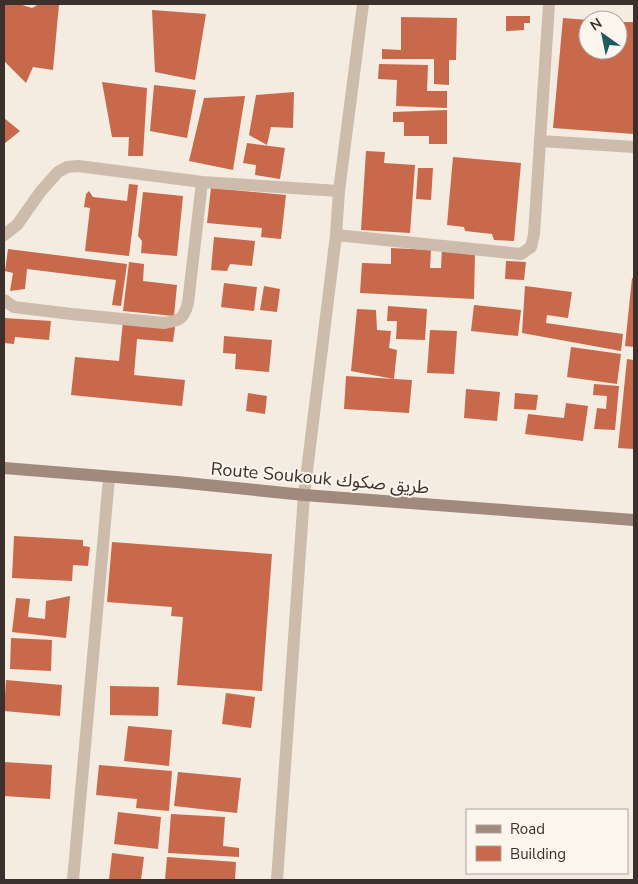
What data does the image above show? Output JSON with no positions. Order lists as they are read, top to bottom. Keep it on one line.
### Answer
{"streets":{"street":["Route Soukouk طريق صكوك"]},"legend":["Road","Building"],"north":"top left"}
